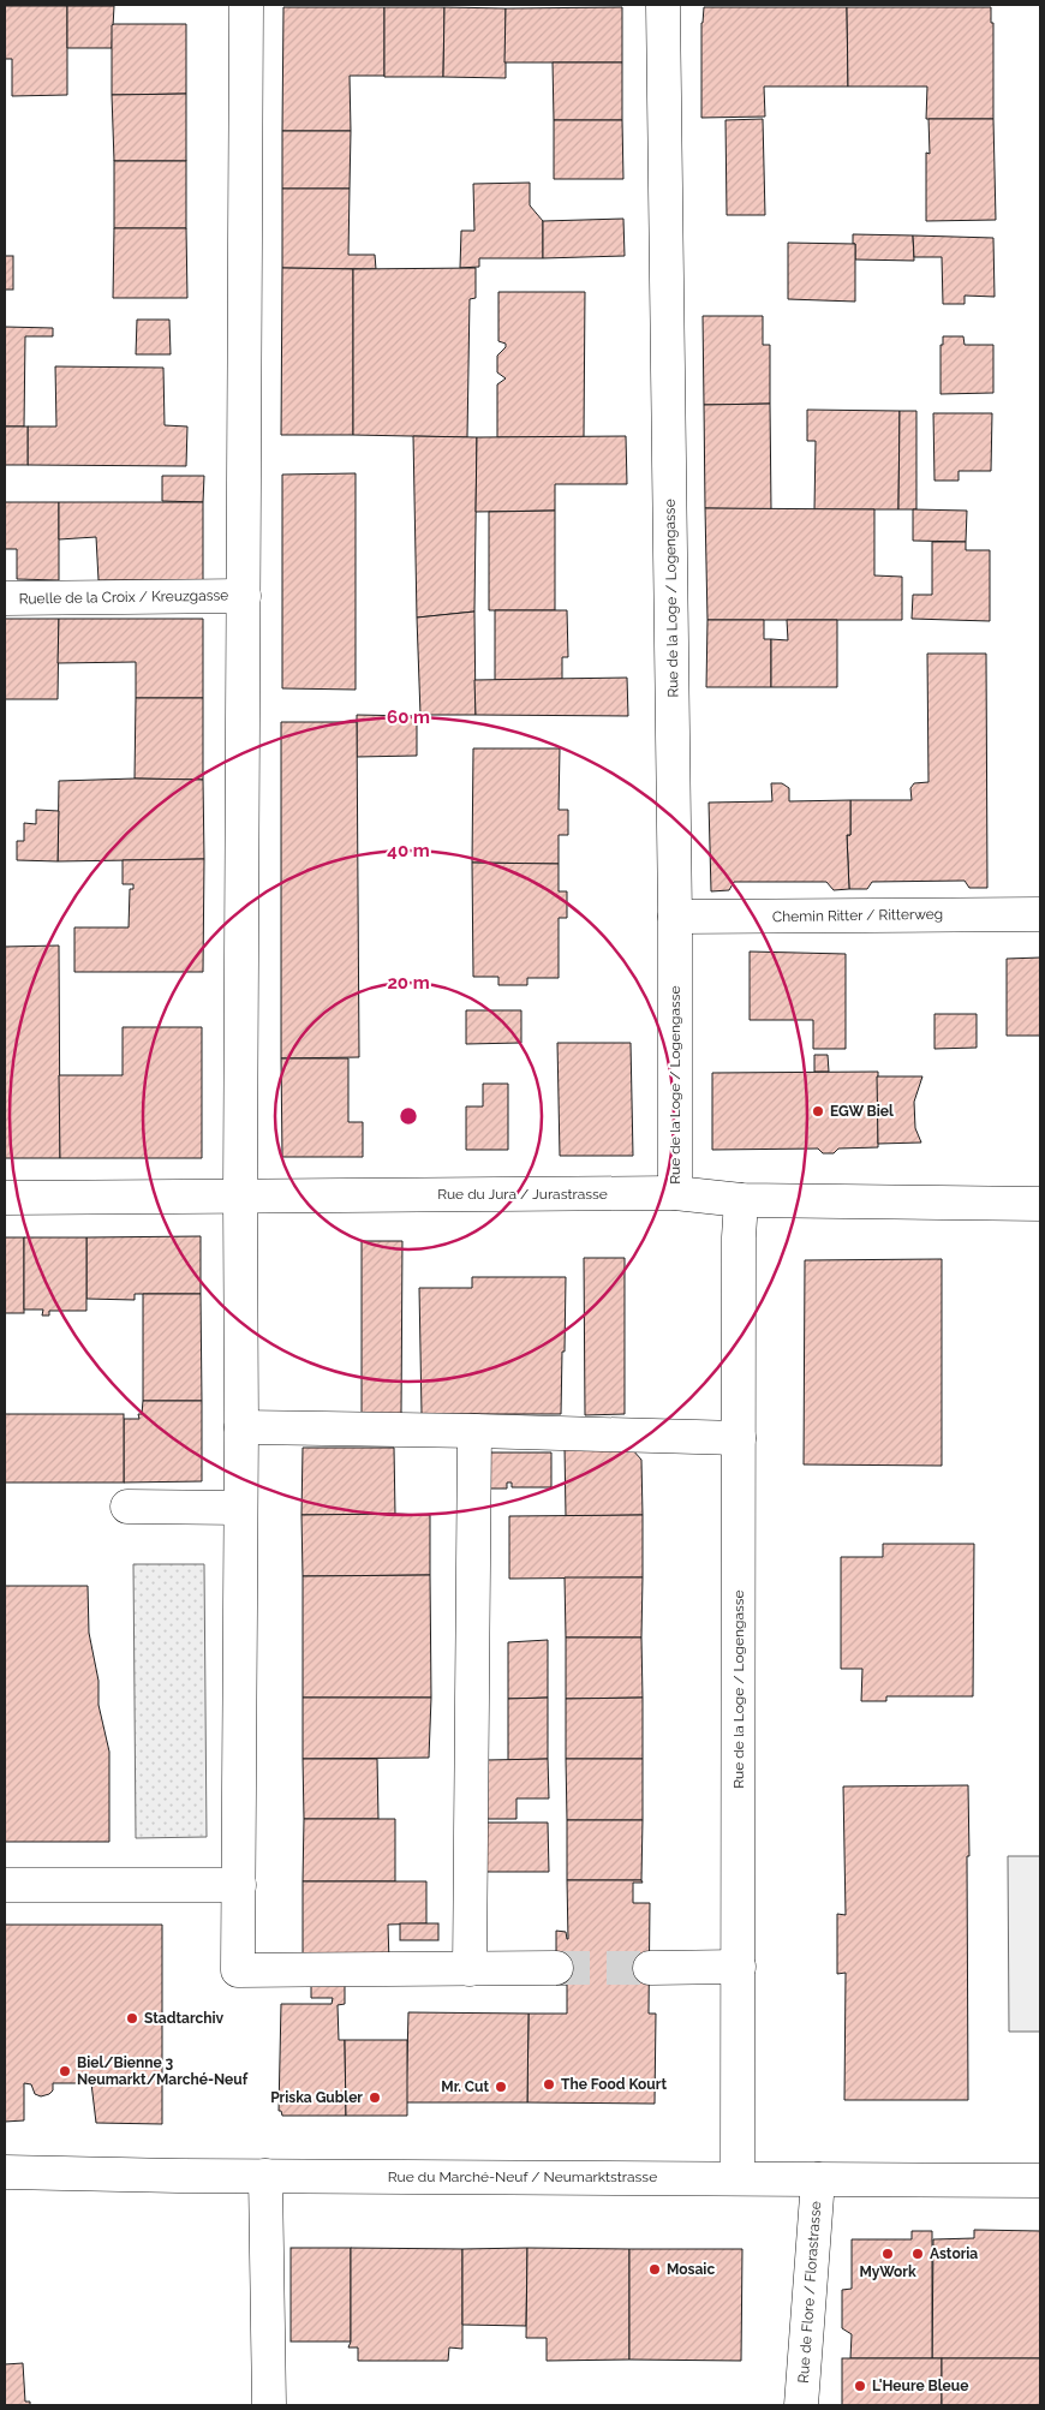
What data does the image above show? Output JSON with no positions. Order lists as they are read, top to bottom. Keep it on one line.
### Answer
{"streets":{"street":["Ruelle de la Croix / Kreuzgasse","Rue de la Loge / Logengasse","Chemin Ritter / Ritterweg","Rue du Jura / Jurastrasse","Rue du Marché-Neuf / Neumarktstrasse","Rue de Flore / Florastrasse"]},"crossings":[["Rue de la Loge / Logengasse","Chemin Ritter / Ritterweg"],["Rue de la Loge / Logengasse","Rue du Jura / Jurastrasse"],["Rue de la Loge / Logengasse","Rue du Marché-Neuf / Neumarktstrasse"],["Rue du Marché-Neuf / Neumarktstrasse","Rue de Flore / Florastrasse"]],"places":["EGW Biel","Stadtarchiv","Biel/Bienne 3 Neumarkt/Marché-Neuf","The Food Kourt","Mr. Cut","Priska Gubler","MyWork","Astoria","Mosaic","L'Heure Bleue"],"rings":["60 m","40 m","20 m"]}
